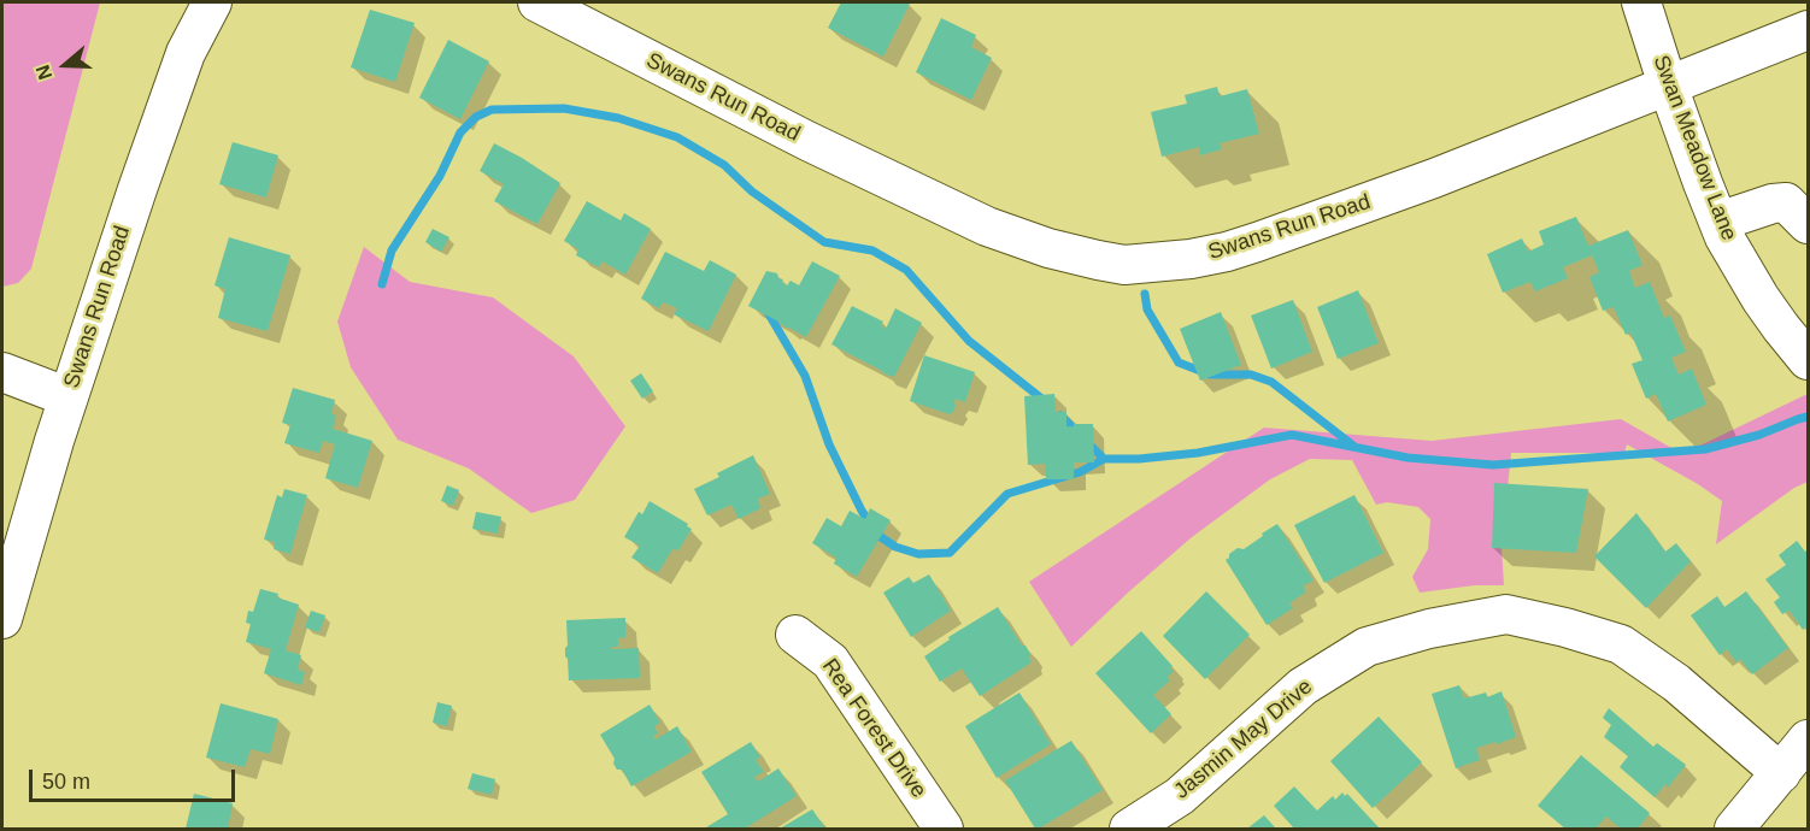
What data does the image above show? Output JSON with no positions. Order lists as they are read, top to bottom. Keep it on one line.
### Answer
{"streets":{"street":["Swans Run Road","Swan Meadow Lane","Rea Forest Drive","Jasmin May Drive"]},"crossings":[["Swans Run Road","Swan Meadow Lane"]],"scale_bar":"50 m","north":"left"}
